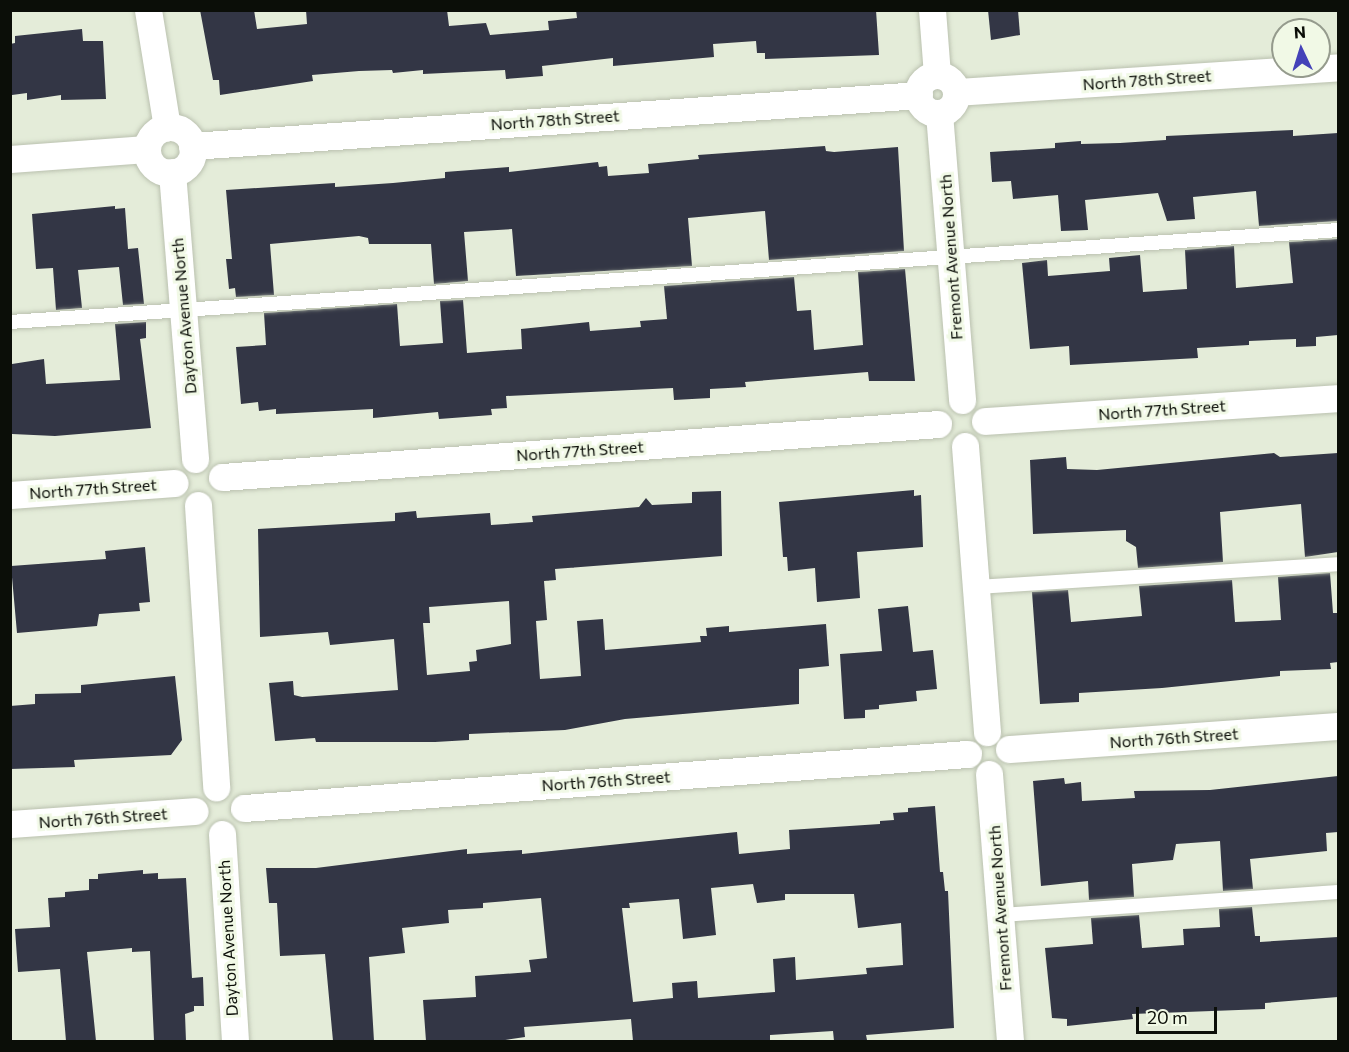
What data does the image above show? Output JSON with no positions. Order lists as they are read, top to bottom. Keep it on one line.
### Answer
{"streets":{"street":["North 78th Street","Fremont Avenue North","Dayton Avenue North","North 77th Street","North 76th Street"]},"crossings":[["North 78th Street","Fremont Avenue North"],["North 78th Street","Dayton Avenue North"],["Fremont Avenue North","North 77th Street"],["Fremont Avenue North","North 76th Street"],["Dayton Avenue North","North 77th Street"],["Dayton Avenue North","North 76th Street"]],"scale_bar":"20 m","north":"top"}
